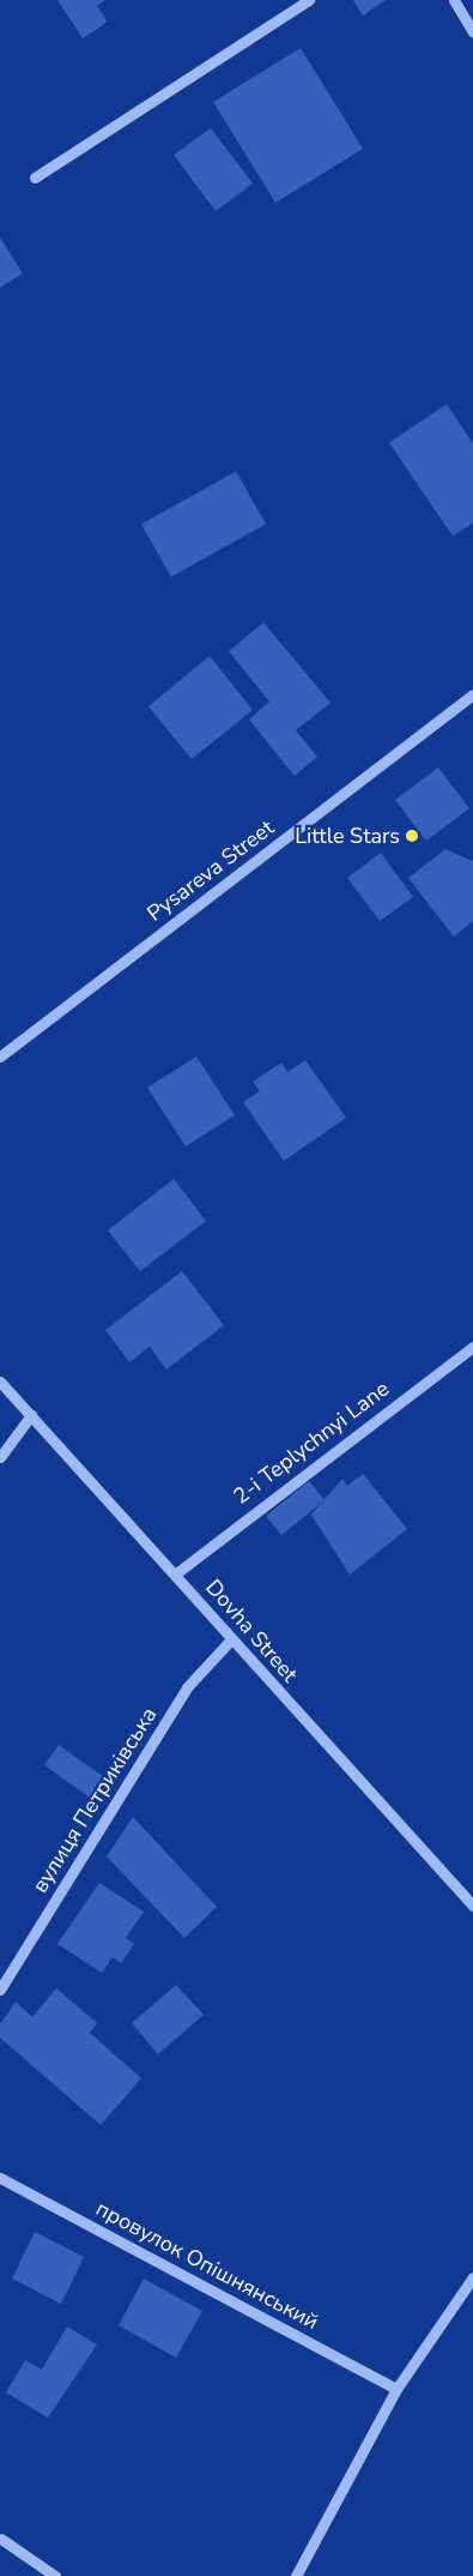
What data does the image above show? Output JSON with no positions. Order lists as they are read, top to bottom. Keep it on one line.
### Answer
{"streets":{"street":["Pysareva Street","2-i Teplychnyi Lane","Dovha Street","вулиця Петриківська","провулок Опішнянський"]},"crossings":[["2-i Teplychnyi Lane","Dovha Street"],["Dovha Street","вулиця Петриківська"]],"places":["Little Stars"]}
